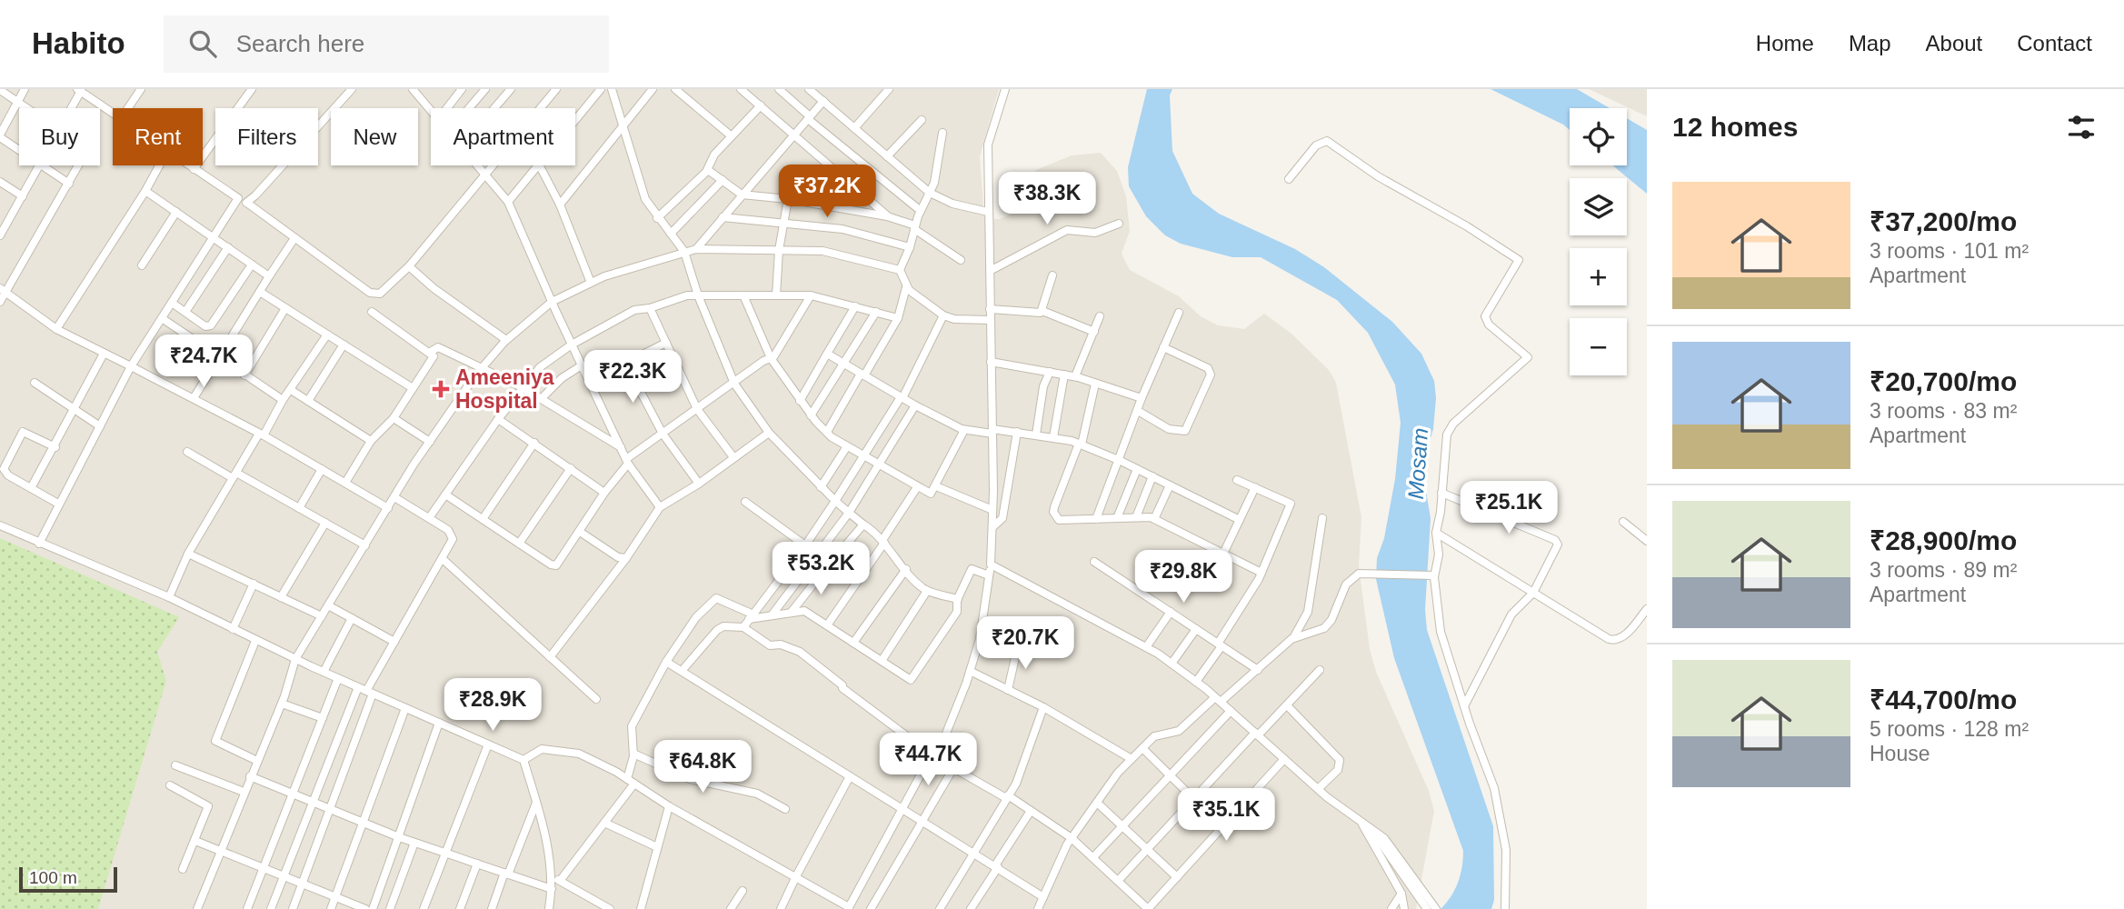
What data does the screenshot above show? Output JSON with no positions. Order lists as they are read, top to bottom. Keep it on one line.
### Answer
{"water":["Mosam"],"places":{"health":["Ameeniya Hospital"]},"scale_bar":"100 m","page":{"header":"Habito","search":"Search here","nav":["Home","Map","About","Contact"],"heading":"12 homes","map_buttons":["+","−"],"chip":["Buy","Rent","Filters","New","Apartment"],"price":["₹37.2K","₹38.3K","₹24.7K","₹22.3K","₹25.1K","₹53.2K","₹29.8K","₹20.7K","₹28.9K","₹44.7K","₹64.8K","₹35.1K"],"list":[{"name":"₹37,200/mo","note":"3 rooms · 101 m² · Apartment"},{"name":"₹20,700/mo","note":"3 rooms · 83 m² · Apartment"},{"name":"₹28,900/mo","note":"3 rooms · 89 m² · Apartment"},{"name":"₹44,700/mo","note":"5 rooms · 128 m² · House"}],"scale":"100 m"}}
